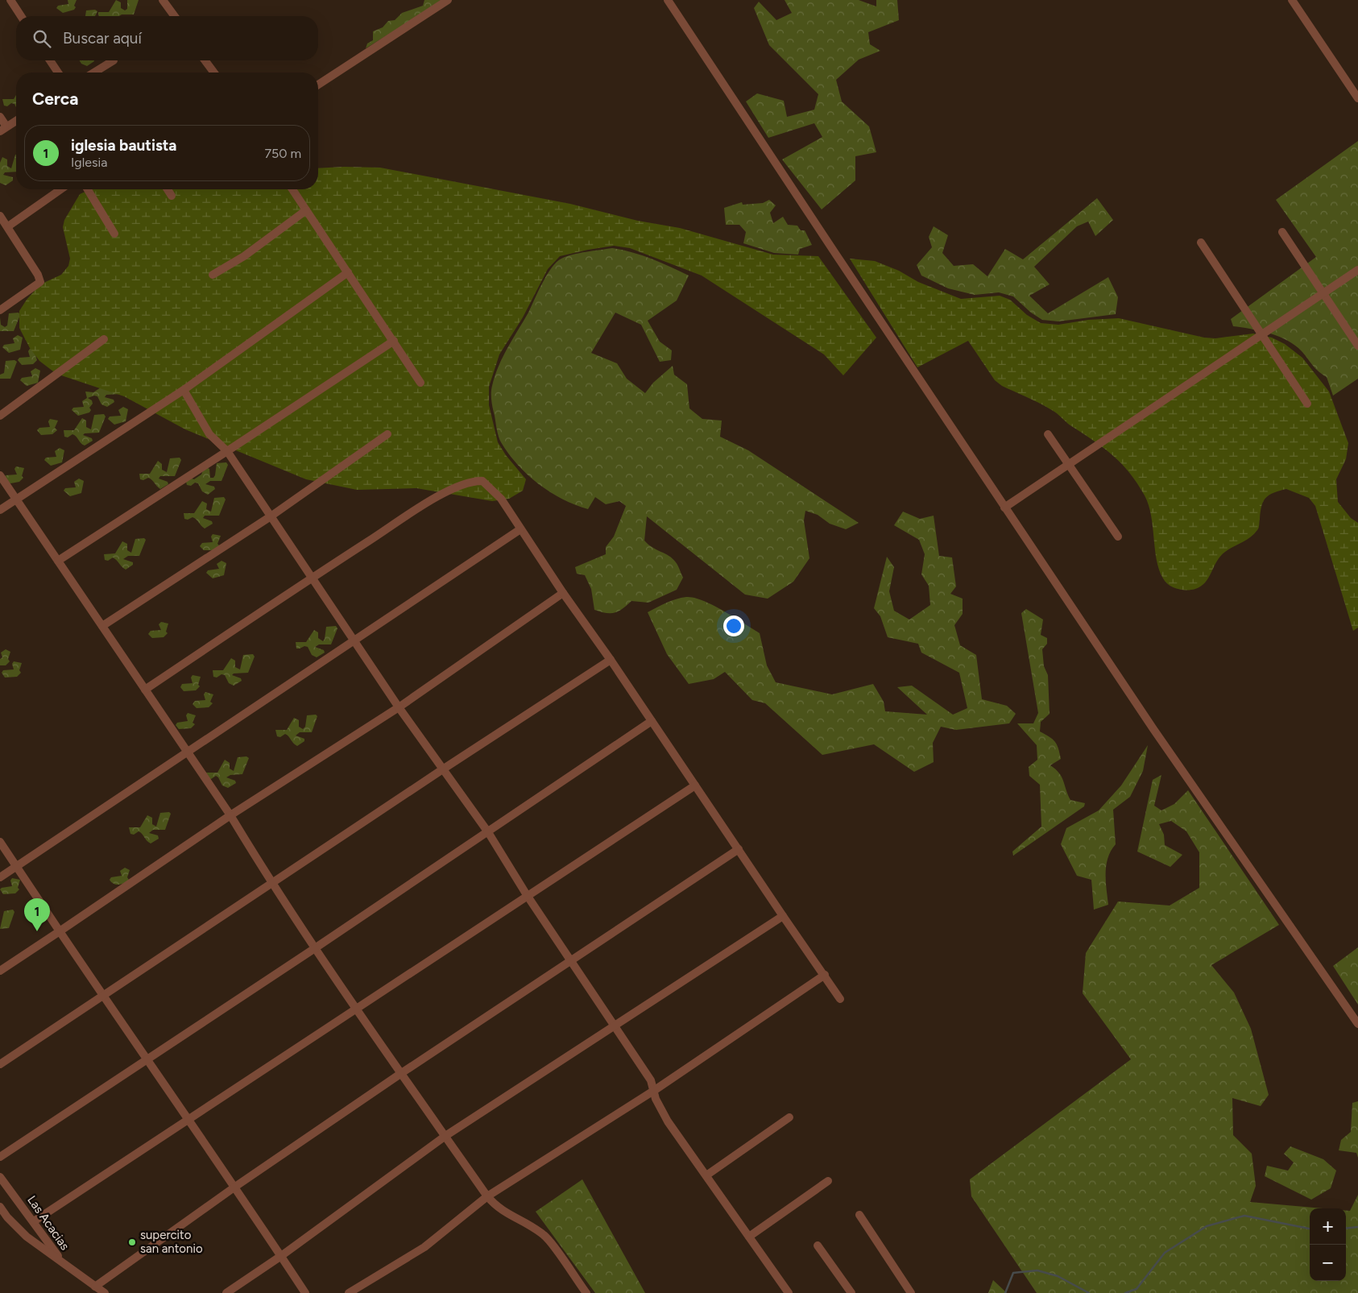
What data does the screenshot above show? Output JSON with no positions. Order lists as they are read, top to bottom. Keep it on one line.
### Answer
{"streets":{"street":["Las Acacias"]},"places":["supercito san antonio"],"page":{"search":"Buscar aquí","heading":"Cerca","list":[{"mark":"1","name":"iglesia bautista","note":"Iglesia","value":"750 m"}],"pins":"1","map_buttons":["+","−"]}}
